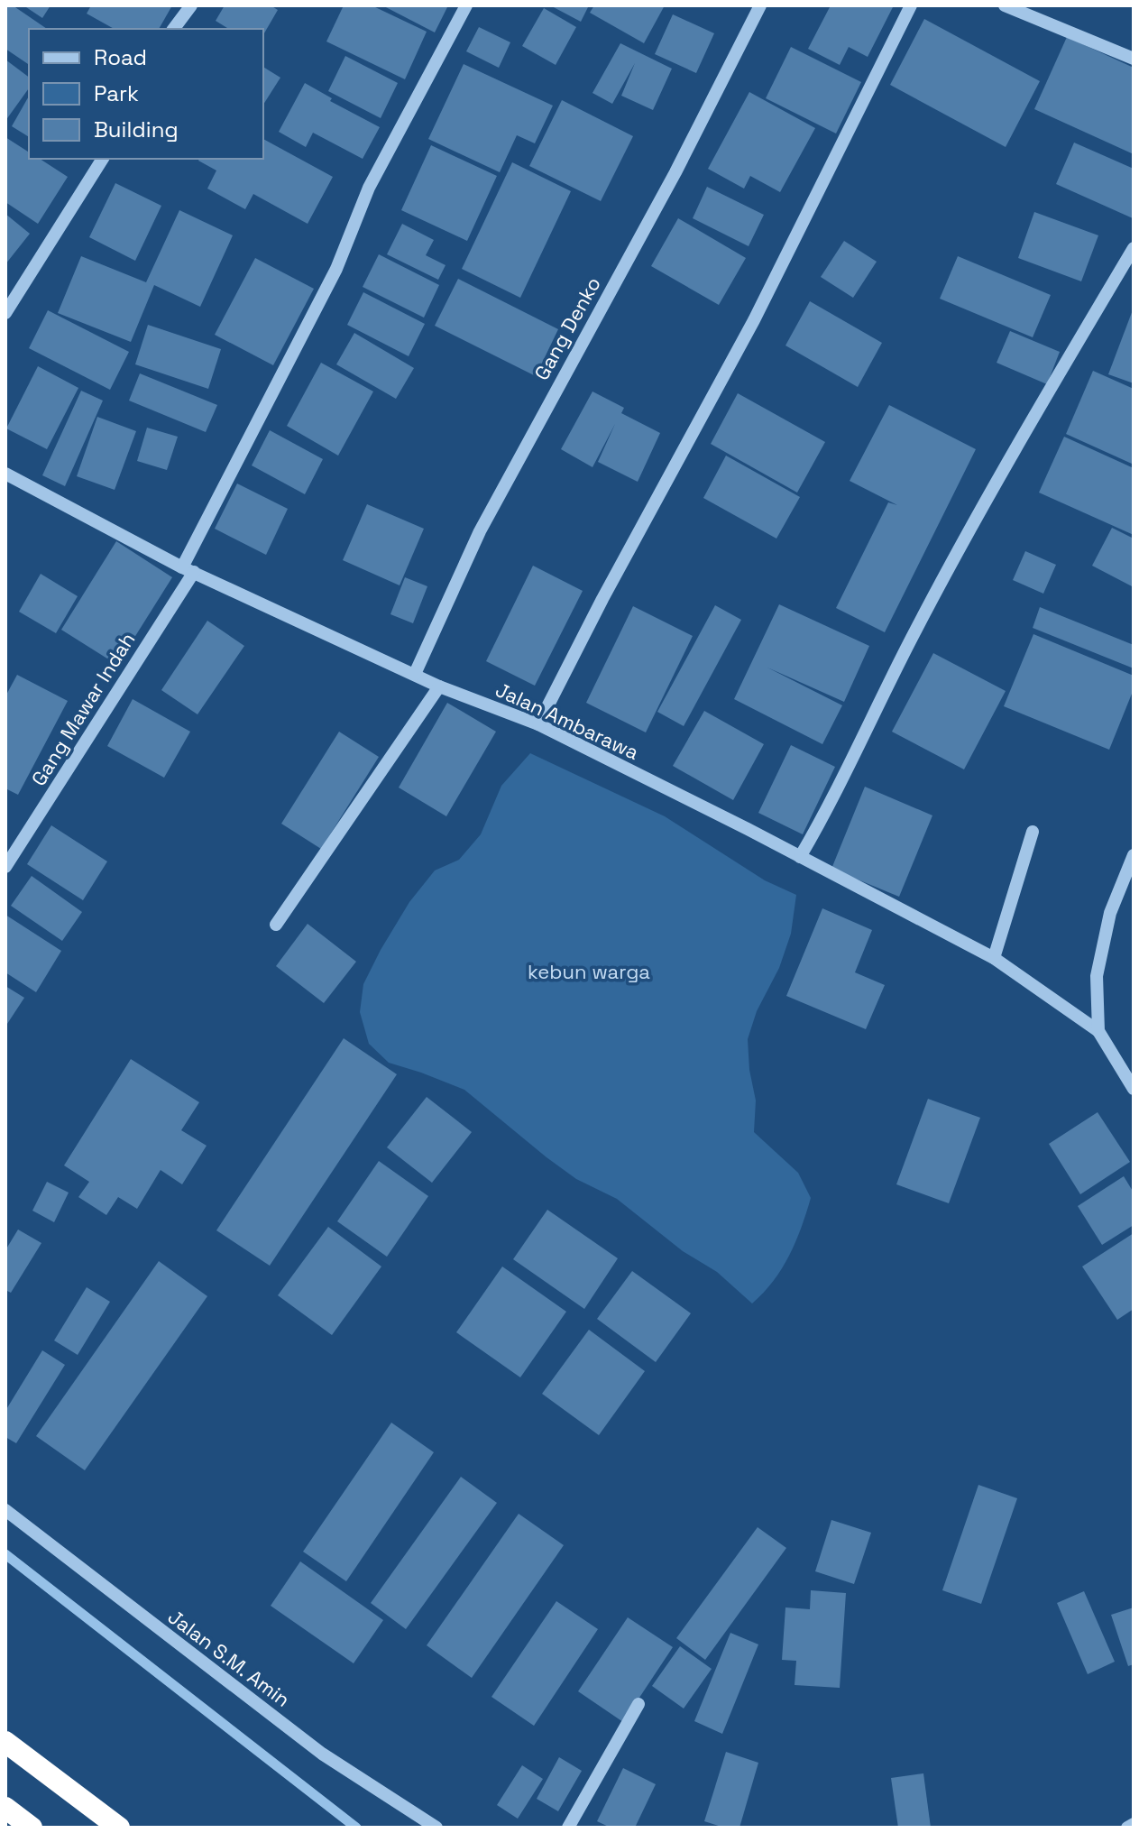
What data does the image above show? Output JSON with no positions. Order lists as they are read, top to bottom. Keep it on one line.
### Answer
{"streets":{"street":["Gang Denko","Gang Mawar Indah","Jalan Ambarawa","Jalan S.M. Amin"]},"crossings":[["Gang Denko","Jalan Ambarawa"],["Gang Mawar Indah","Jalan Ambarawa"]],"parks":["kebun warga"],"legend":["Road","Park","Building"]}
